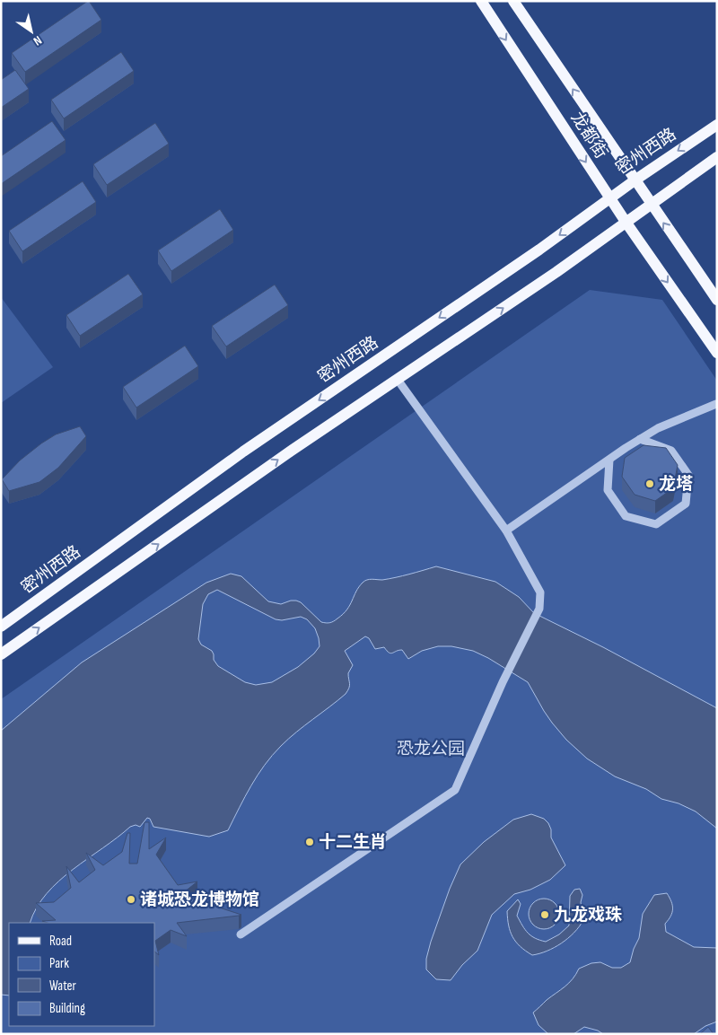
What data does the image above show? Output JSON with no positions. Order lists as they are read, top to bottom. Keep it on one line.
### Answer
{"streets":{"main road":["龙都街","密州西路"]},"crossings":[["龙都街","密州西路"]],"parks":["恐龙公园"],"places":["龙塔","十二生肖","诸城恐龙博物馆","九龙戏珠"],"legend":["Road","Park","Water","Building"],"north":"bottom right"}
